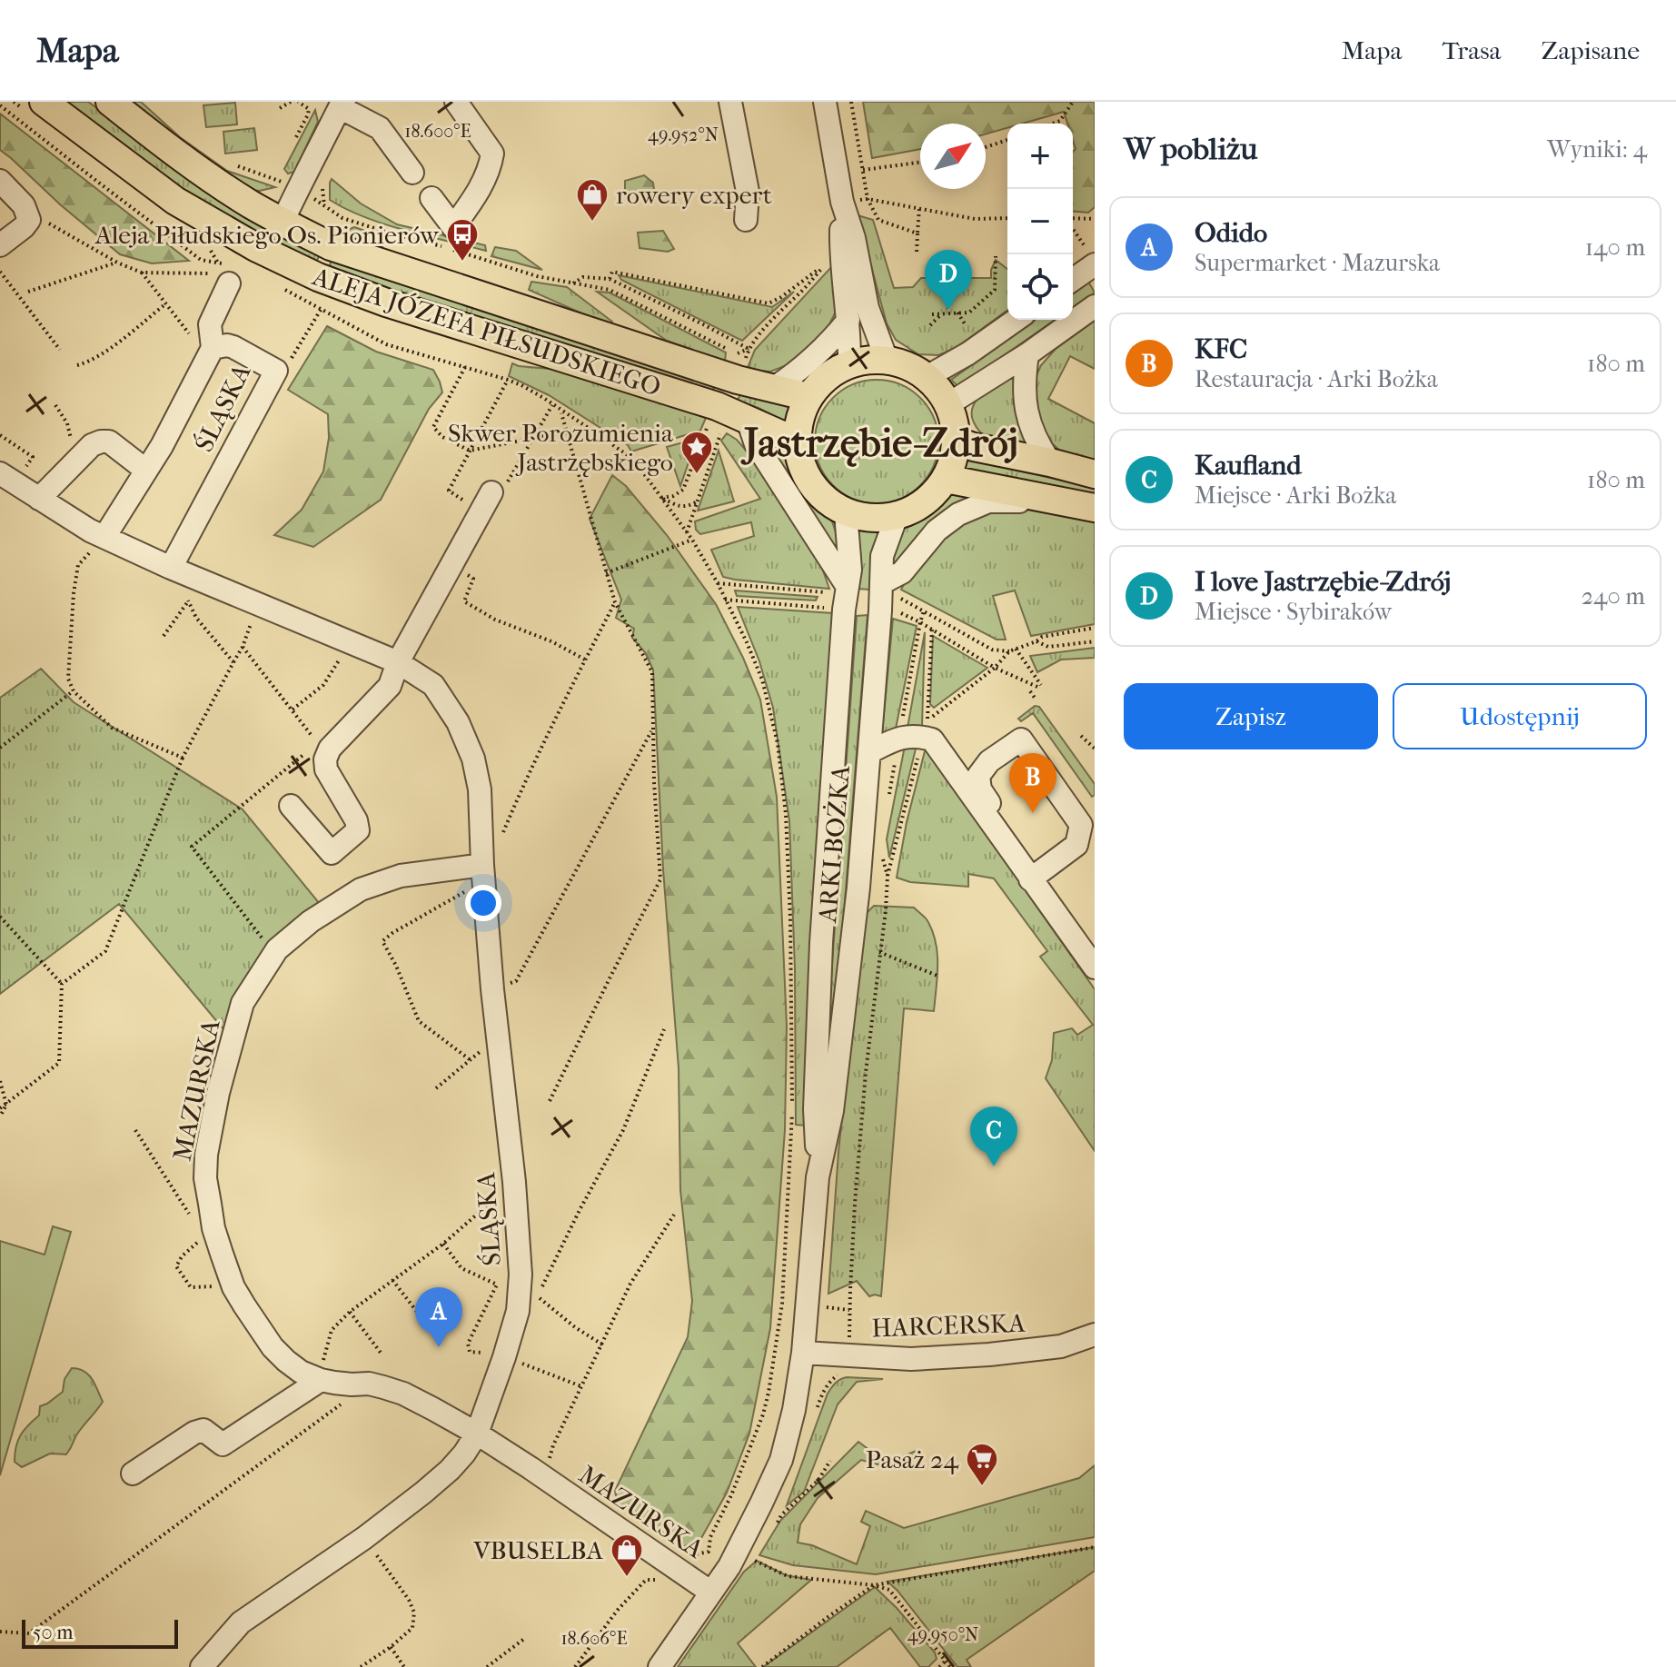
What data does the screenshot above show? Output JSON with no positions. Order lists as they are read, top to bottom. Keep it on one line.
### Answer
{"streets":{"main road":["ALEJA JÓZEFA PIŁSUDSKIEGO"],"street":["ŚLĄSKA","ARKI BOŻKA","MAZURSKA","HARCERSKA"]},"crossings":[["ALEJA JÓZEFA PIŁSUDSKIEGO","ARKI BOŻKA"],["ŚLĄSKA","MAZURSKA"],["ARKI BOŻKA","MAZURSKA"],["ARKI BOŻKA","HARCERSKA"]],"districts":["Jastrzębie-Zdrój"],"places":{"shop":["rowery expert","VBUSELBA"],"bus stop":["Aleja Piłudskiego Os. Pionierów"],"place":["Skwer Porozumienia Jastrzębskiego"],"supermarket":["Pasaż 24"]},"scale_bar":"50 m","north":"top right","page":{"header":"Mapa","nav":["Mapa","Trasa","Zapisane"],"heading":["W pobliżu","Wyniki: 4"],"map_buttons":["+","−"],"list":[{"mark":"A","name":"Odido","note":"Supermarket · Mazurska","value":"140 m"},{"mark":"B","name":"KFC","note":"Restauracja · Arki Bożka","value":"180 m"},{"mark":"C","name":"Kaufland","note":"Miejsce · Arki Bożka","value":"180 m"},{"mark":"D","name":"I love Jastrzębie-Zdrój","note":"Miejsce · Sybiraków","value":"240 m"}],"pins":["D","B","C","A"],"buttons":["Zapisz","Udostępnij"],"scale":"50 m"},"coordinates":["18.600°E","49.952°N","49.950°N","18.606°E"]}
